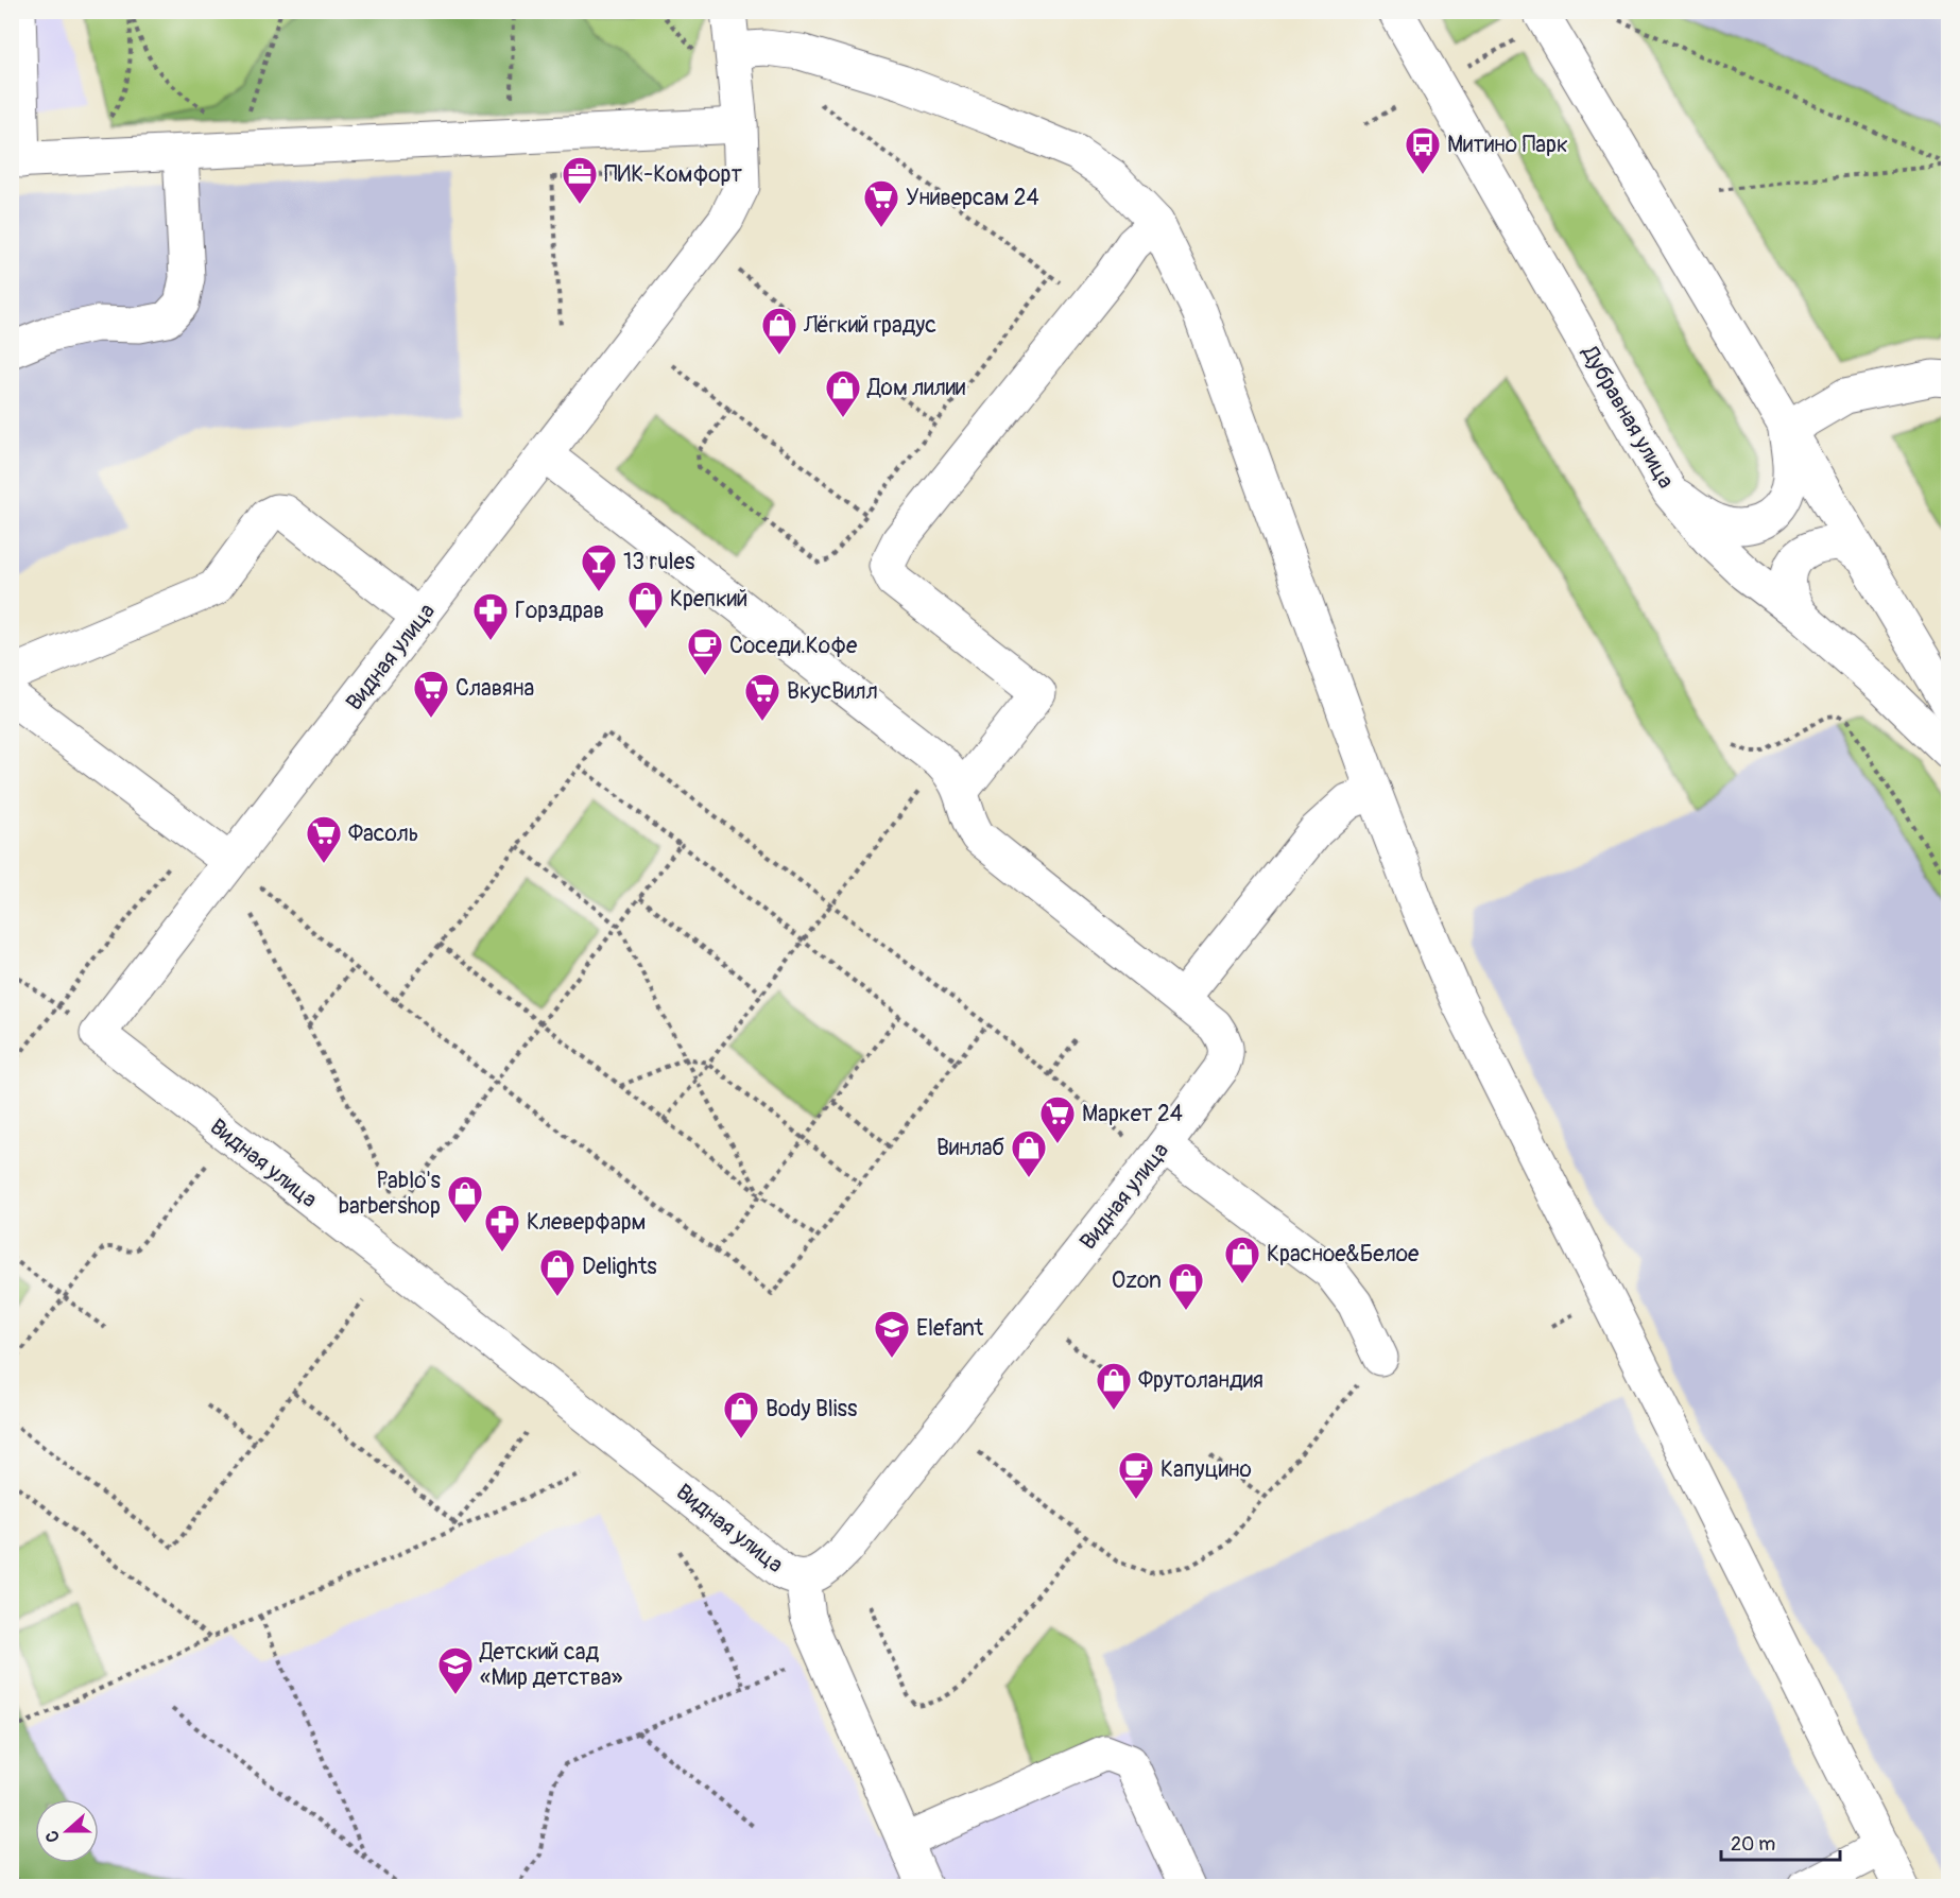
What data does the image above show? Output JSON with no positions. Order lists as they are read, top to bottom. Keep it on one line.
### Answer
{"streets":{"street":["Дубравная улица","Видная улица"]},"places":{"bus stop":["Митино Парк"],"office":["ПИК-Комфорт"],"supermarket":["Универсам 24","Славяна","ВкусВилл","Фасоль","Маркет 24"],"shop":["Лёгкий градус","Дом лилии","Крепкий","Винлаб","Pablo's barbershop","Красное&Белое","Delights","Ozon","Фрутоландия","Body Bliss"],"bar":["13 rules"],"pharmacy":["Горздрав","Клеверфарм"],"cafe":["Соседи.Кофе","Капуцино"],"school or university":["Elefant","Детский сад «Мир детства»"]},"scale_bar":"20 m","north":"left"}
